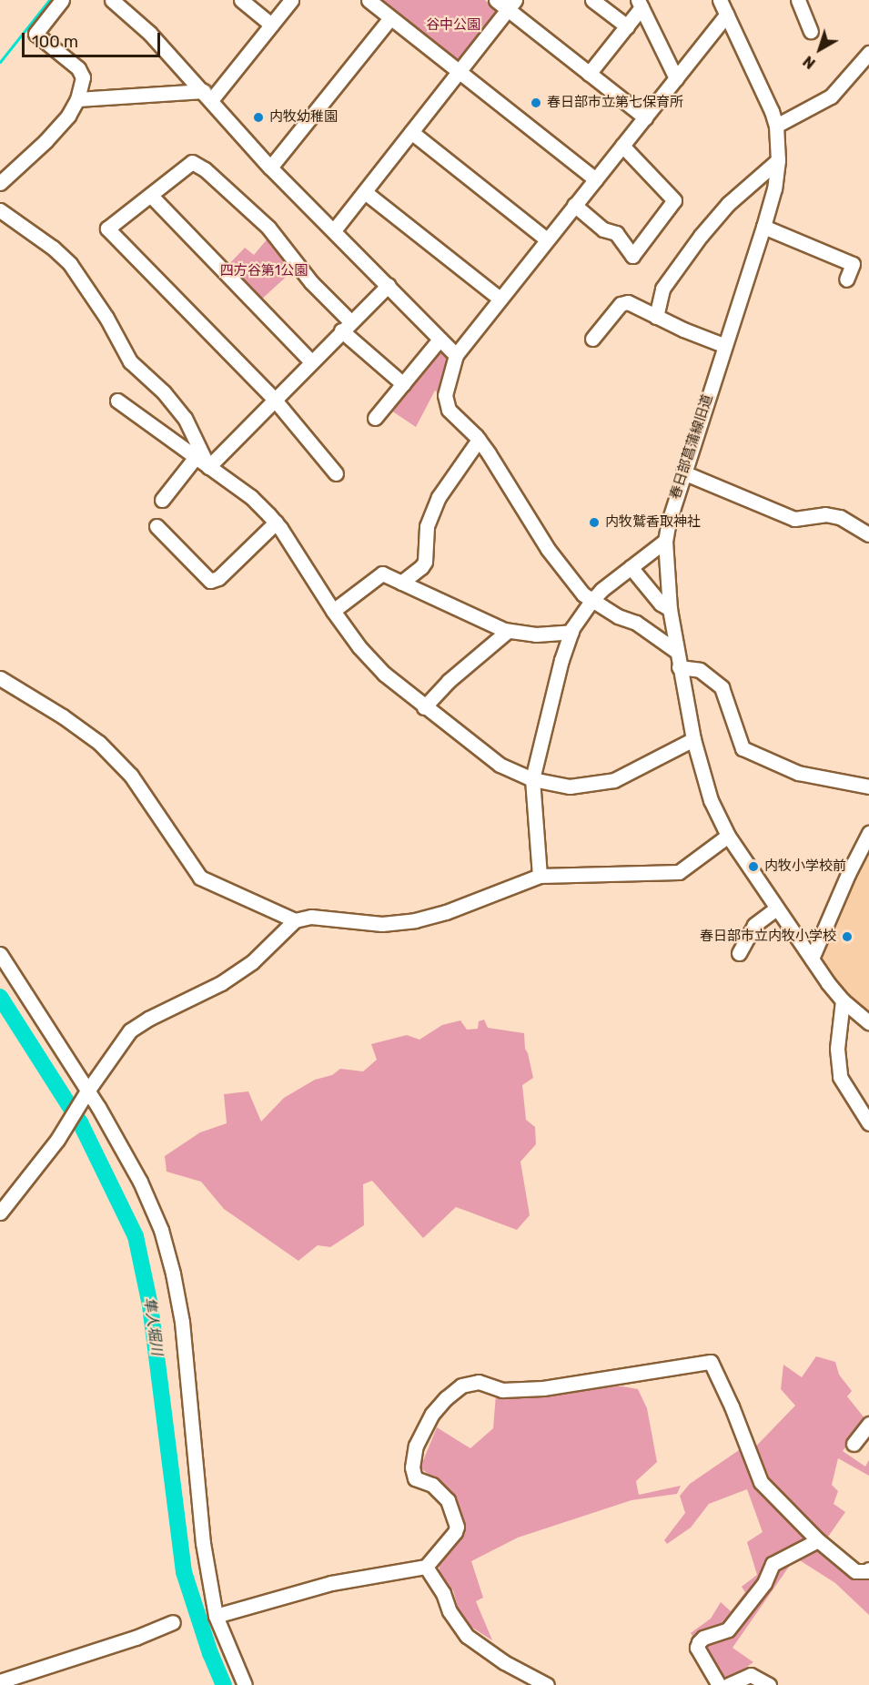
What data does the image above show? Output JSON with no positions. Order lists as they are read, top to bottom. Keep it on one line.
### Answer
{"streets":{"street":["春日部菖蒲線旧道"]},"water":["隼人堀川"],"parks":["谷中公園","四方谷第1公園"],"places":["春日部市立第七保育所","内牧幼稚園","内牧鷲香取神社","内牧小学校前","春日部市立内牧小学校"],"scale_bar":"100 m","north":"bottom left"}
